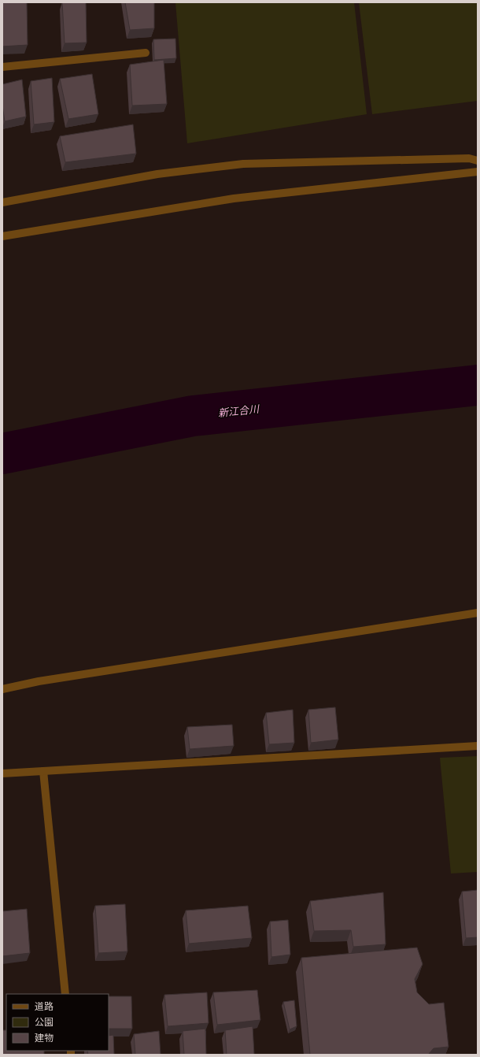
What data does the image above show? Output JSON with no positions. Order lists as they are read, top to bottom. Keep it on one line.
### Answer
{"water":["新江合川"],"legend":["道路","公園","建物"]}
